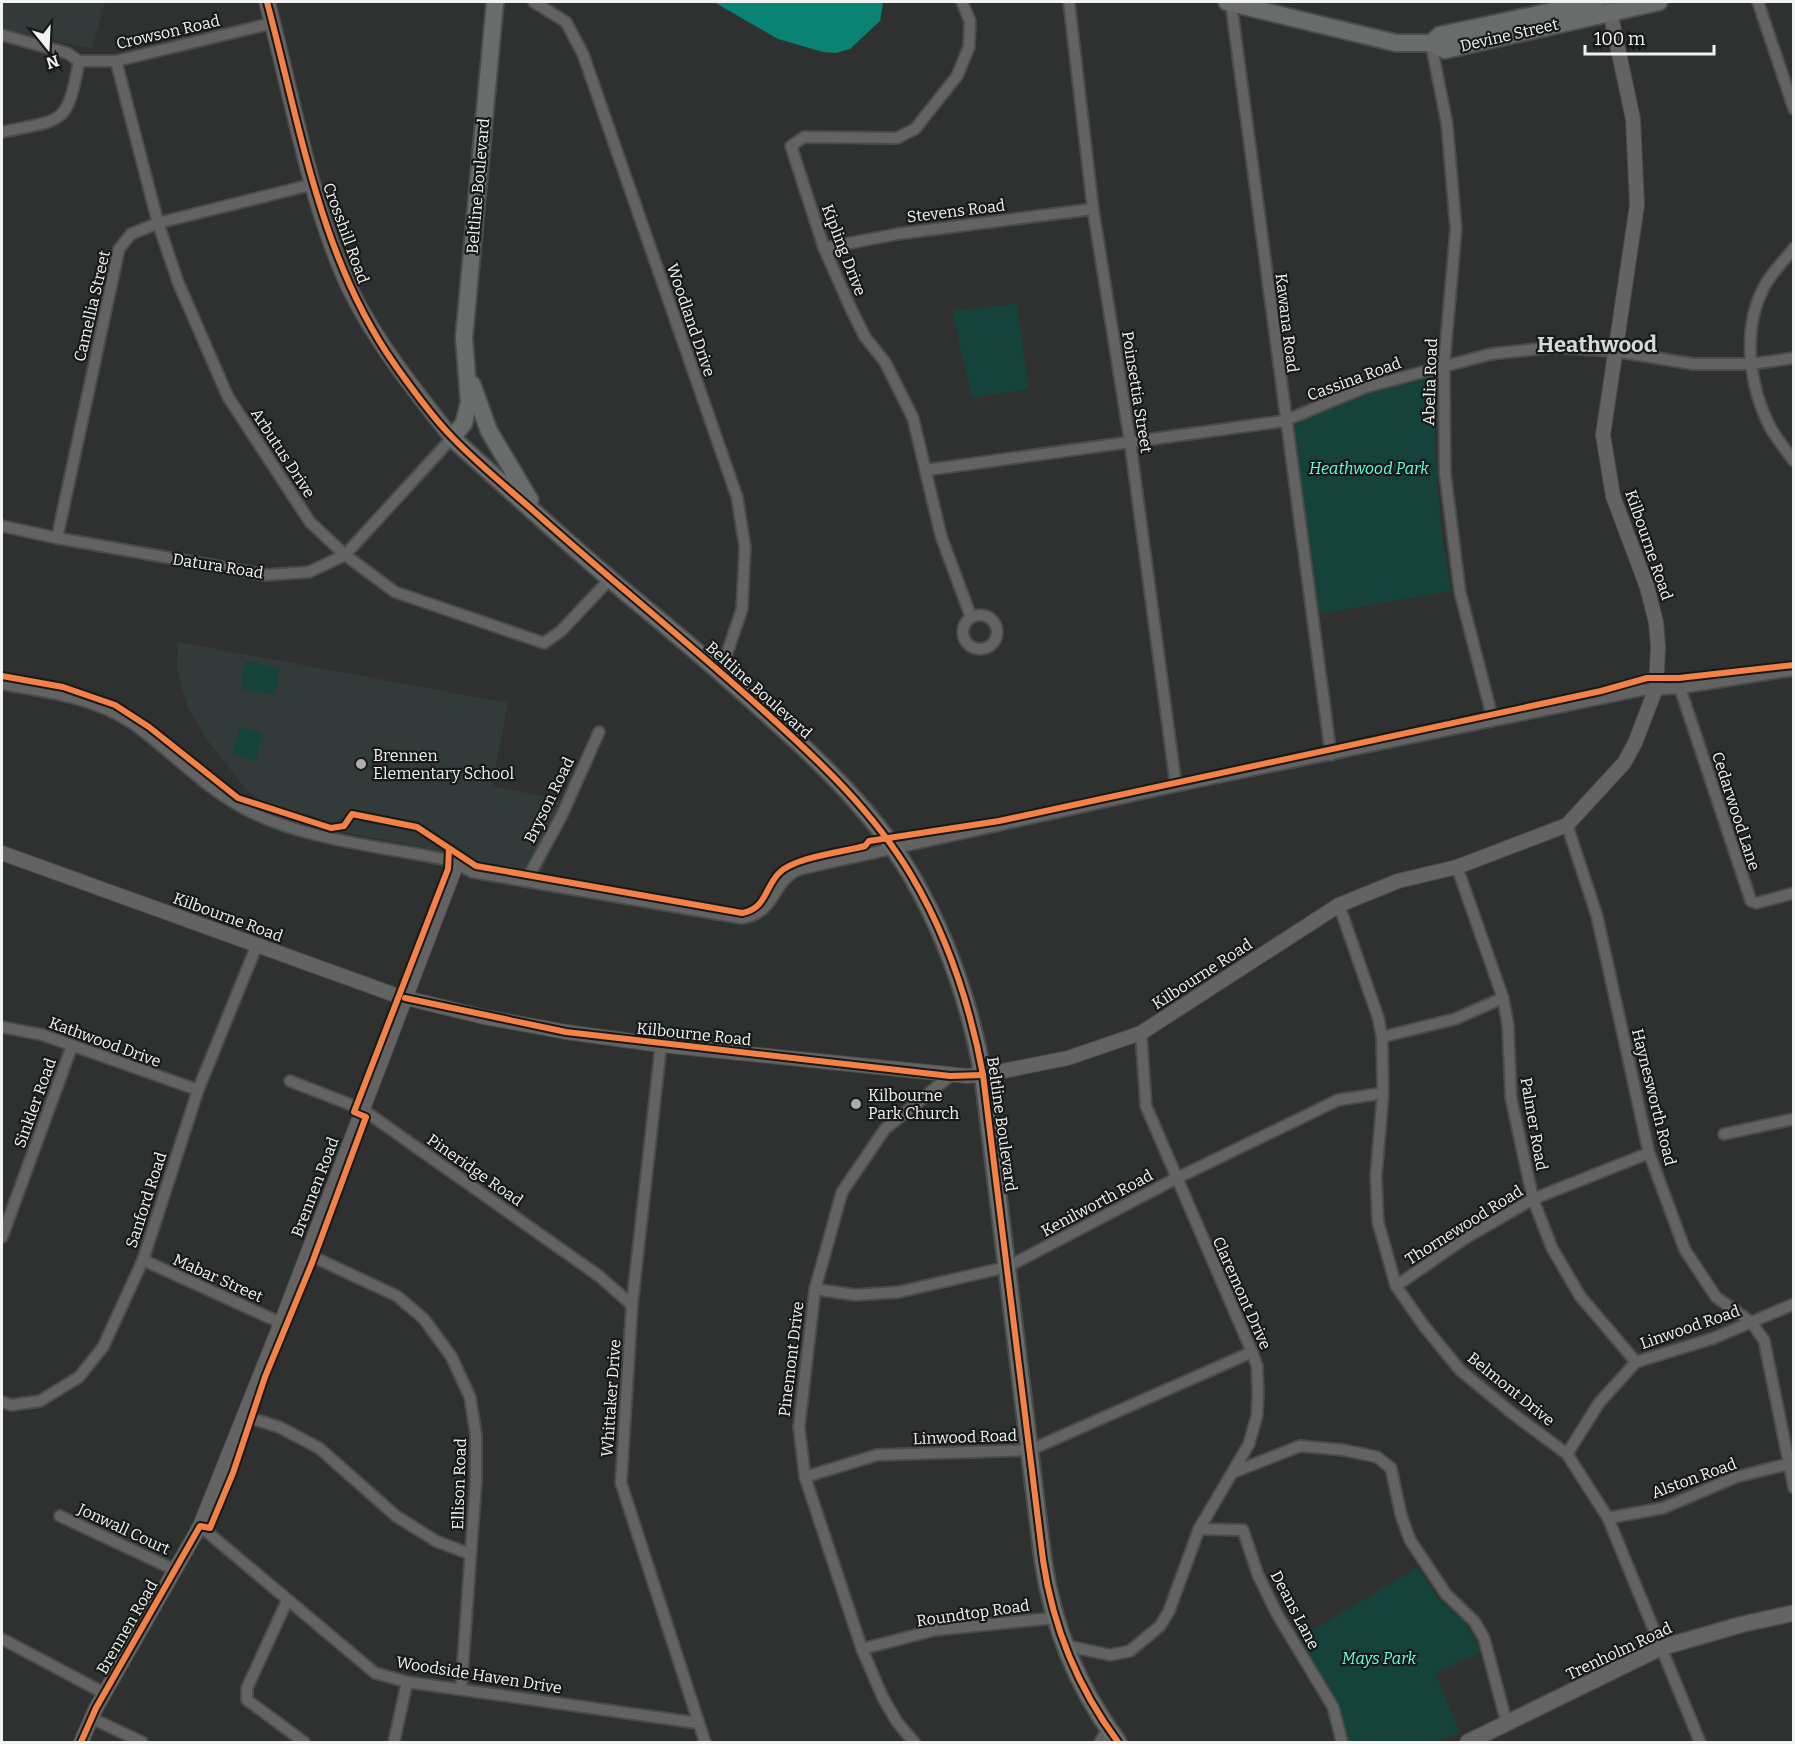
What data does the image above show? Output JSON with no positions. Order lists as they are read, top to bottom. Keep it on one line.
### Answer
{"streets":{"main road":["Devine Street","Beltline Boulevard","Crosshill Road","Datura Road","Trenholm Road"],"street":["Crowson Road","Stevens Road","Kipling Drive","Camellia Street","Woodland Drive","Kawana Road","Cassina Road","Abelia Road","Poinsettia Street","Arbutus Drive","Kilbourne Road","Bryson Road","Cedarwood Lane","Kathwood Drive","Haynesworth Road","Sinkler Road","Palmer Road","Pineridge Road","Brennen Road","Sanford Road","Kenilworth Road","Thornewood Road","Mabar Street","Claremont Drive","Linwood Road","Pinemont Drive","Belmont Drive","Whittaker Drive","Alston Road","Ellison Road","Jonwall Court","Deans Lane","Roundtop Road","Woodside Haven Drive"]},"crossings":[["Crowson Road","Crosshill Road"],["Crowson Road","Arbutus Drive"],["Devine Street","Kawana Road"],["Devine Street","Abelia Road"],["Devine Street","Kilbourne Road"],["Beltline Boulevard","Crosshill Road"],["Beltline Boulevard","Woodland Drive"],["Beltline Boulevard","Arbutus Drive"],["Beltline Boulevard","Kilbourne Road"],["Beltline Boulevard","Datura Road"],["Beltline Boulevard","Kenilworth Road"],["Beltline Boulevard","Claremont Drive"],["Beltline Boulevard","Linwood Road"],["Beltline Boulevard","Roundtop Road"],["Stevens Road","Kipling Drive"],["Stevens Road","Poinsettia Street"],["Crosshill Road","Camellia Street"],["Crosshill Road","Datura Road"],["Kipling Drive","Cassina Road"],["Camellia Street","Arbutus Drive"],["Camellia Street","Datura Road"],["Kawana Road","Cassina Road"],["Cassina Road","Abelia Road"],["Cassina Road","Poinsettia Street"],["Cassina Road","Kilbourne Road"],["Arbutus Drive","Datura Road"],["Kilbourne Road","Haynesworth Road"],["Kilbourne Road","Palmer Road"],["Kilbourne Road","Brennen Road"],["Kilbourne Road","Sanford Road"],["Kilbourne Road","Claremont Drive"],["Kilbourne Road","Pinemont Drive"],["Kilbourne Road","Belmont Drive"],["Kilbourne Road","Whittaker Drive"],["Kathwood Drive","Sinkler Road"],["Kathwood Drive","Sanford Road"],["Haynesworth Road","Thornewood Road"],["Haynesworth Road","Linwood Road"],["Haynesworth Road","Alston Road"],["Palmer Road","Thornewood Road"],["Palmer Road","Linwood Road"],["Pineridge Road","Brennen Road"],["Pineridge Road","Whittaker Drive"],["Brennen Road","Mabar Street"],["Brennen Road","Ellison Road"],["Brennen Road","Jonwall Court"],["Brennen Road","Woodside Haven Drive"],["Sanford Road","Mabar Street"],["Kenilworth Road","Claremont Drive"],["Kenilworth Road","Pinemont Drive"],["Kenilworth Road","Belmont Drive"],["Thornewood Road","Belmont Drive"],["Claremont Drive","Linwood Road"],["Claremont Drive","Deans Lane"],["Linwood Road","Pinemont Drive"],["Linwood Road","Belmont Drive"],["Pinemont Drive","Roundtop Road"],["Belmont Drive","Alston Road"],["Belmont Drive","Trenholm Road"],["Whittaker Drive","Woodside Haven Drive"],["Ellison Road","Woodside Haven Drive"]],"districts":["Heathwood"],"parks":["Heathwood Park","Mays Park"],"places":["Brennen Elementary School","Kilbourne Park Church"],"scale_bar":"100 m","north":"bottom"}
